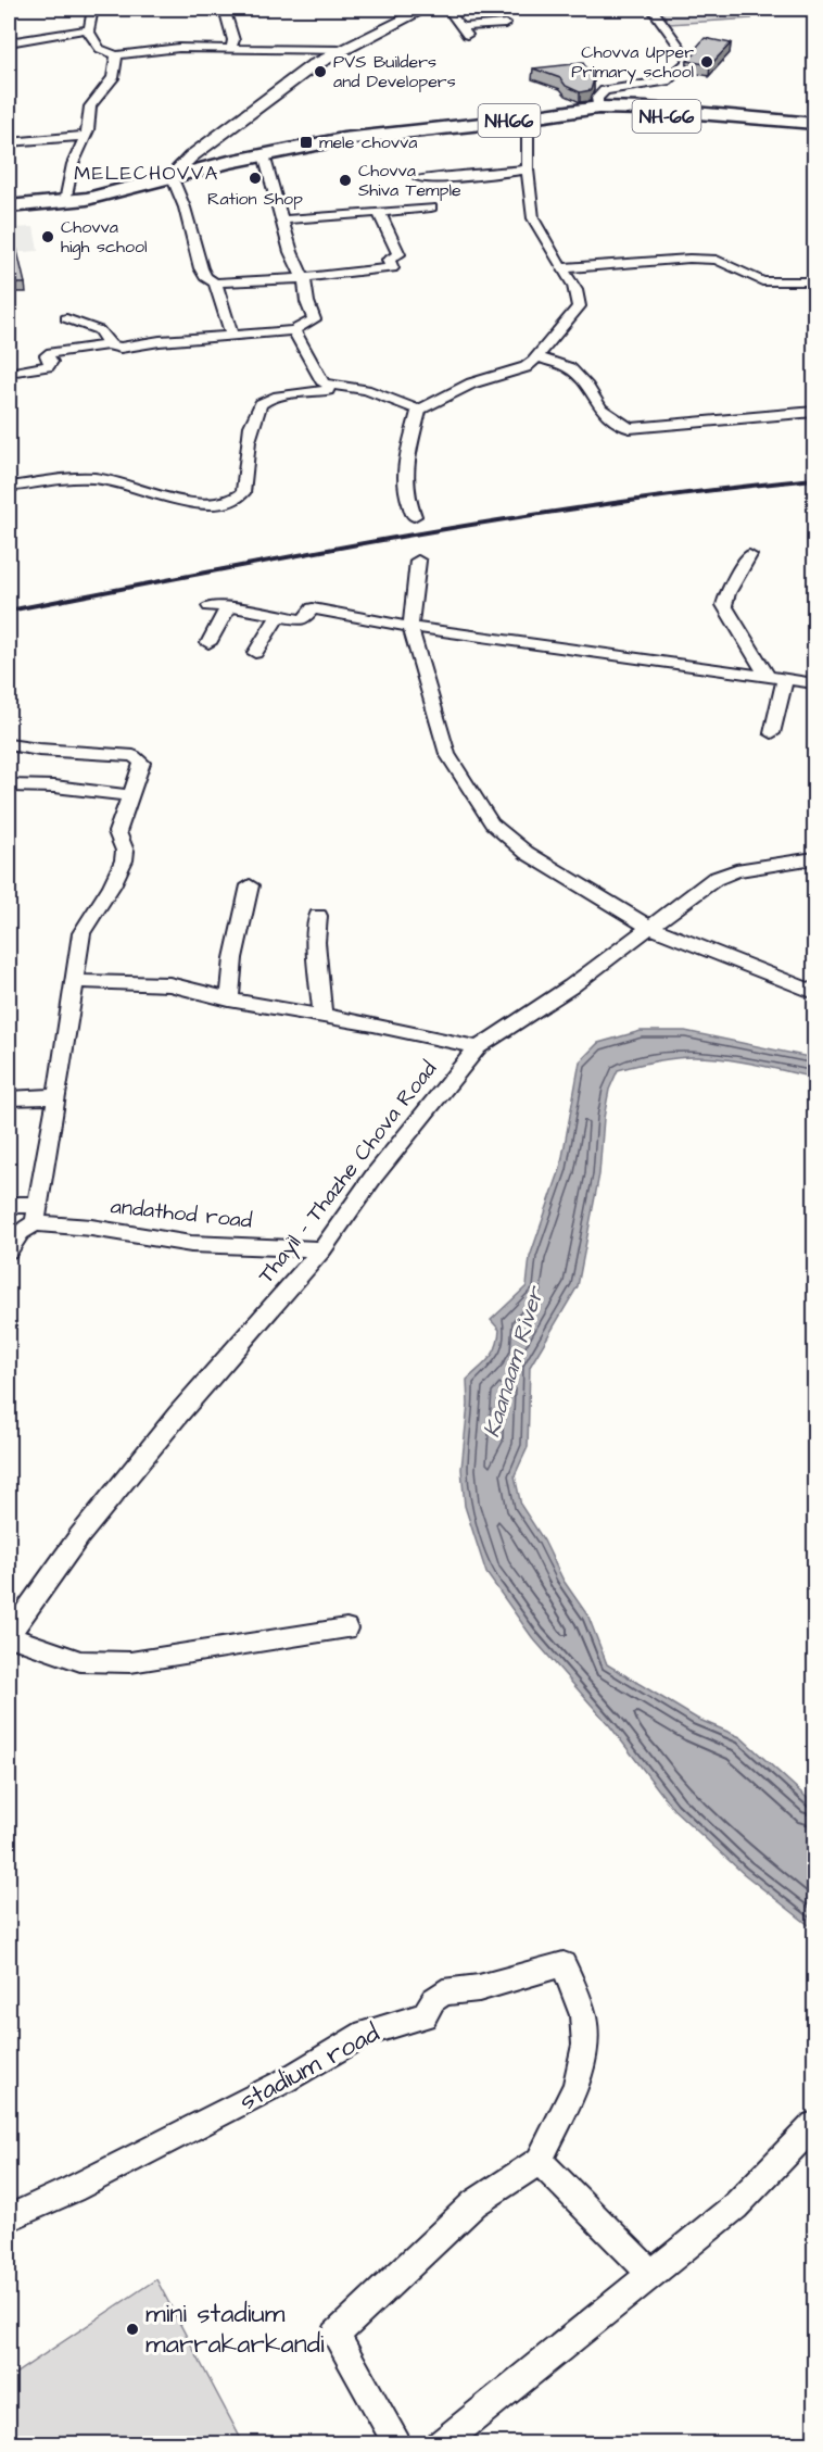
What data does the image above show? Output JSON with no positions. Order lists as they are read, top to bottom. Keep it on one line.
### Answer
{"streets":{"highway":["NH-66","NH66"],"street":["Thayil - Thazhe Chova Road","andathod road","stadium road"]},"crossings":[["NH-66","NH66"],["Thayil - Thazhe Chova Road","andathod road"]],"districts":["MELECHOVVA"],"water":["Kaanaam River"],"places":{"other":["Chovva Upper Primary school","PVS Builders and Developers","Ration Shop","Chovva Shiva Temple","Chovva high school","mini stadium marrakarkandi"],"transit":["mele chovva"]}}
